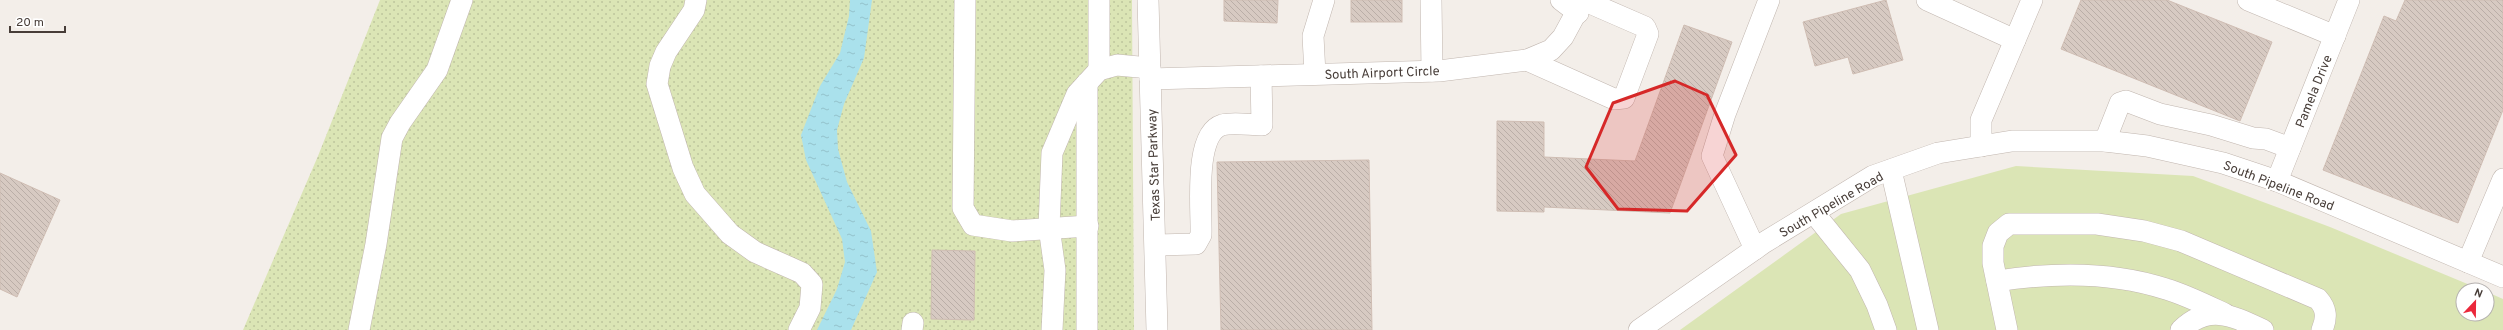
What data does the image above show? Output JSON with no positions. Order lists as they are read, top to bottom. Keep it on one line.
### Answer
{"streets":{"street":["South Airport Circle","Pamela Drive","Texas Star Parkway","South Pipeline Road"]},"crossings":[["South Airport Circle","Texas Star Parkway"],["Pamela Drive","South Pipeline Road"]],"scale_bar":"20 m","north":"top"}
